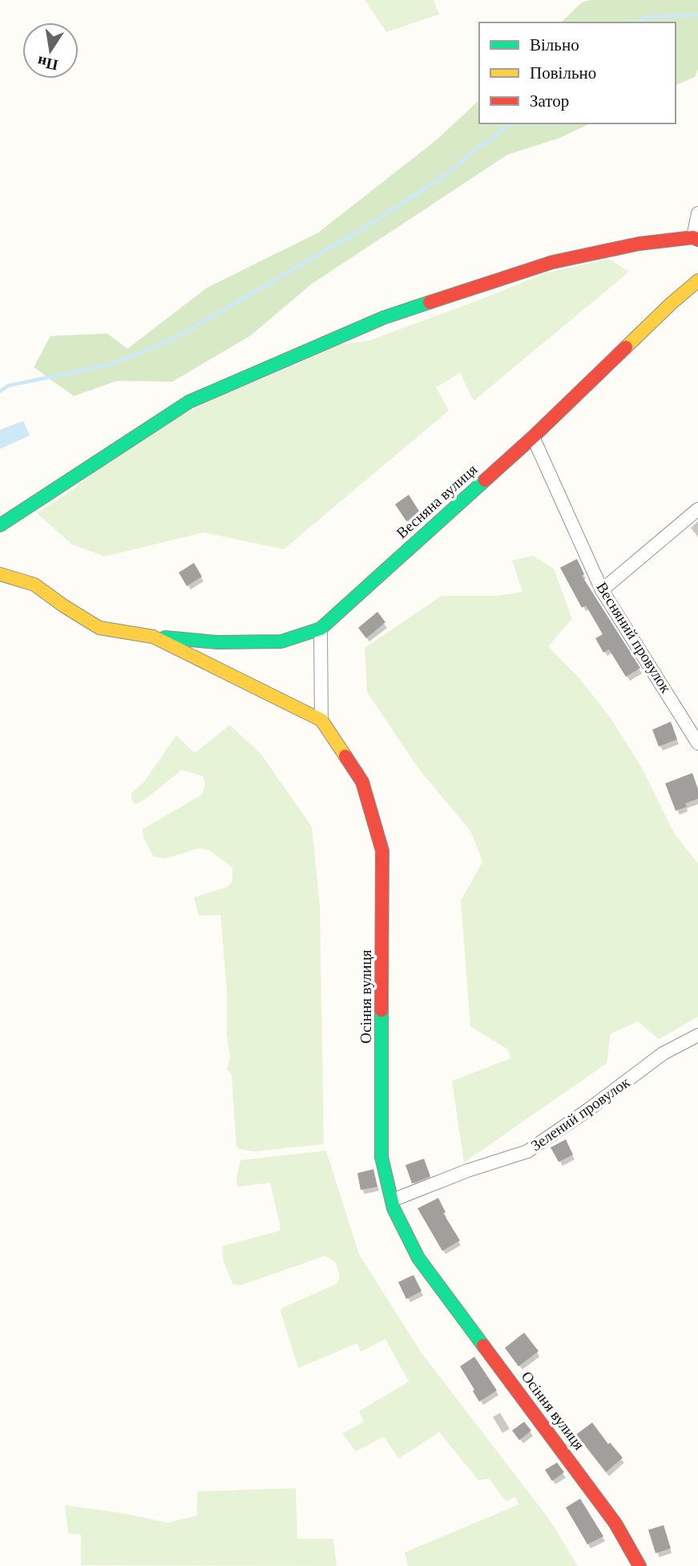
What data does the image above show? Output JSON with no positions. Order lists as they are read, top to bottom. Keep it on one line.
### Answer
{"streets":{"street":["Весняна вулиця","Весняний провулок","Осіння вулиця","Зелений провулок"]},"crossings":[["Весняна вулиця","Весняний провулок"],["Осіння вулиця","Зелений провулок"]],"legend":["Вільно","Повільно","Затор"],"north":"bottom"}
